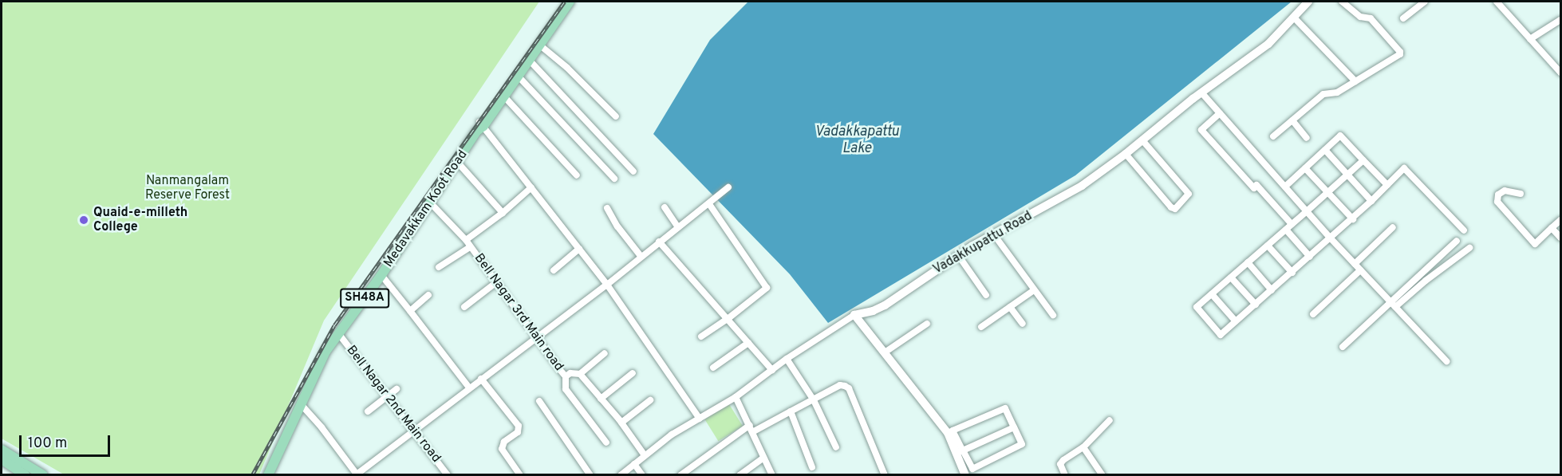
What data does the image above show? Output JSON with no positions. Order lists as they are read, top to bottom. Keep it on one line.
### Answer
{"streets":{"main road":["Medavakkam Koot Road","SH48A"],"street":["Vadakkupattu Road","Bell Nagar 3rd Main road","Bell Nagar 2nd Main road"]},"crossings":[["Medavakkam Koot Road","SH48A"],["Medavakkam Koot Road","Bell Nagar 3rd Main road"],["Medavakkam Koot Road","Bell Nagar 2nd Main road"],["Vadakkupattu Road","Bell Nagar 3rd Main road"]],"water":["Vadakkapattu Lake"],"parks":["Nanmangalam Reserve Forest"],"places":["Quaid-e-milleth College"],"scale_bar":"100 m"}
